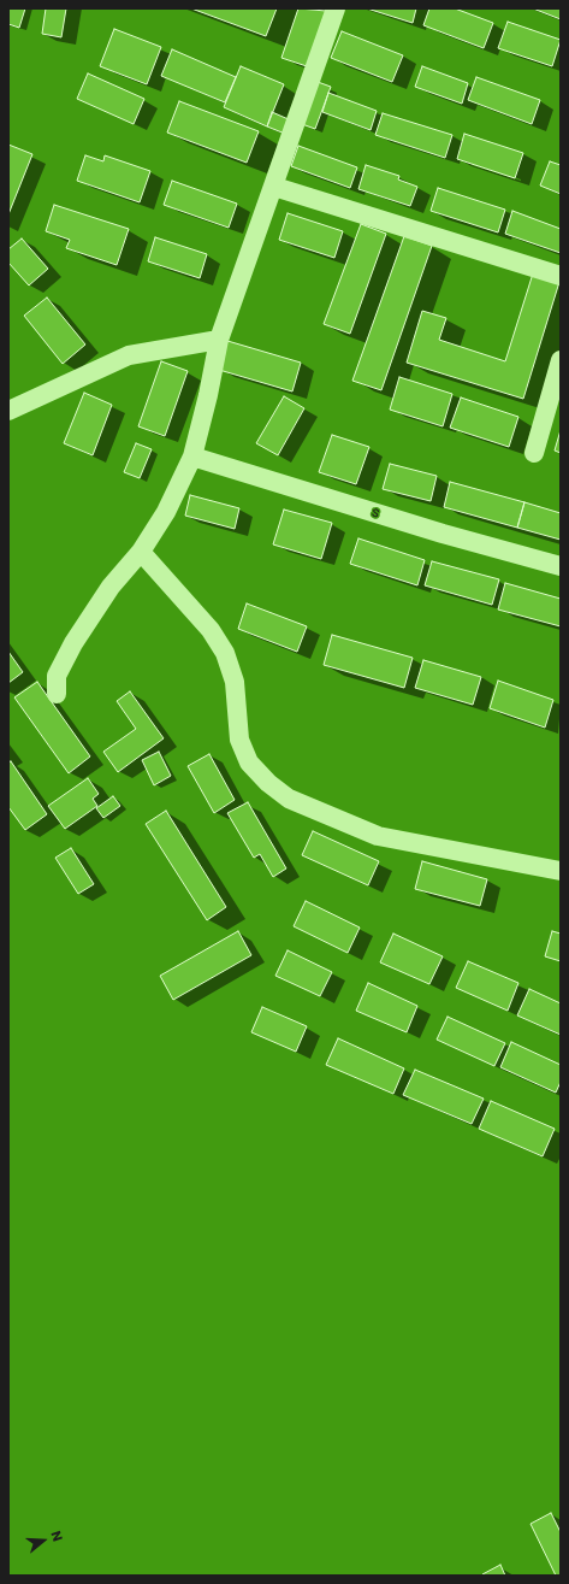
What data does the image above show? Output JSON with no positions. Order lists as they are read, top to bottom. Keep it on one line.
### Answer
{"streets":{"street":["s"]},"north":"right"}
